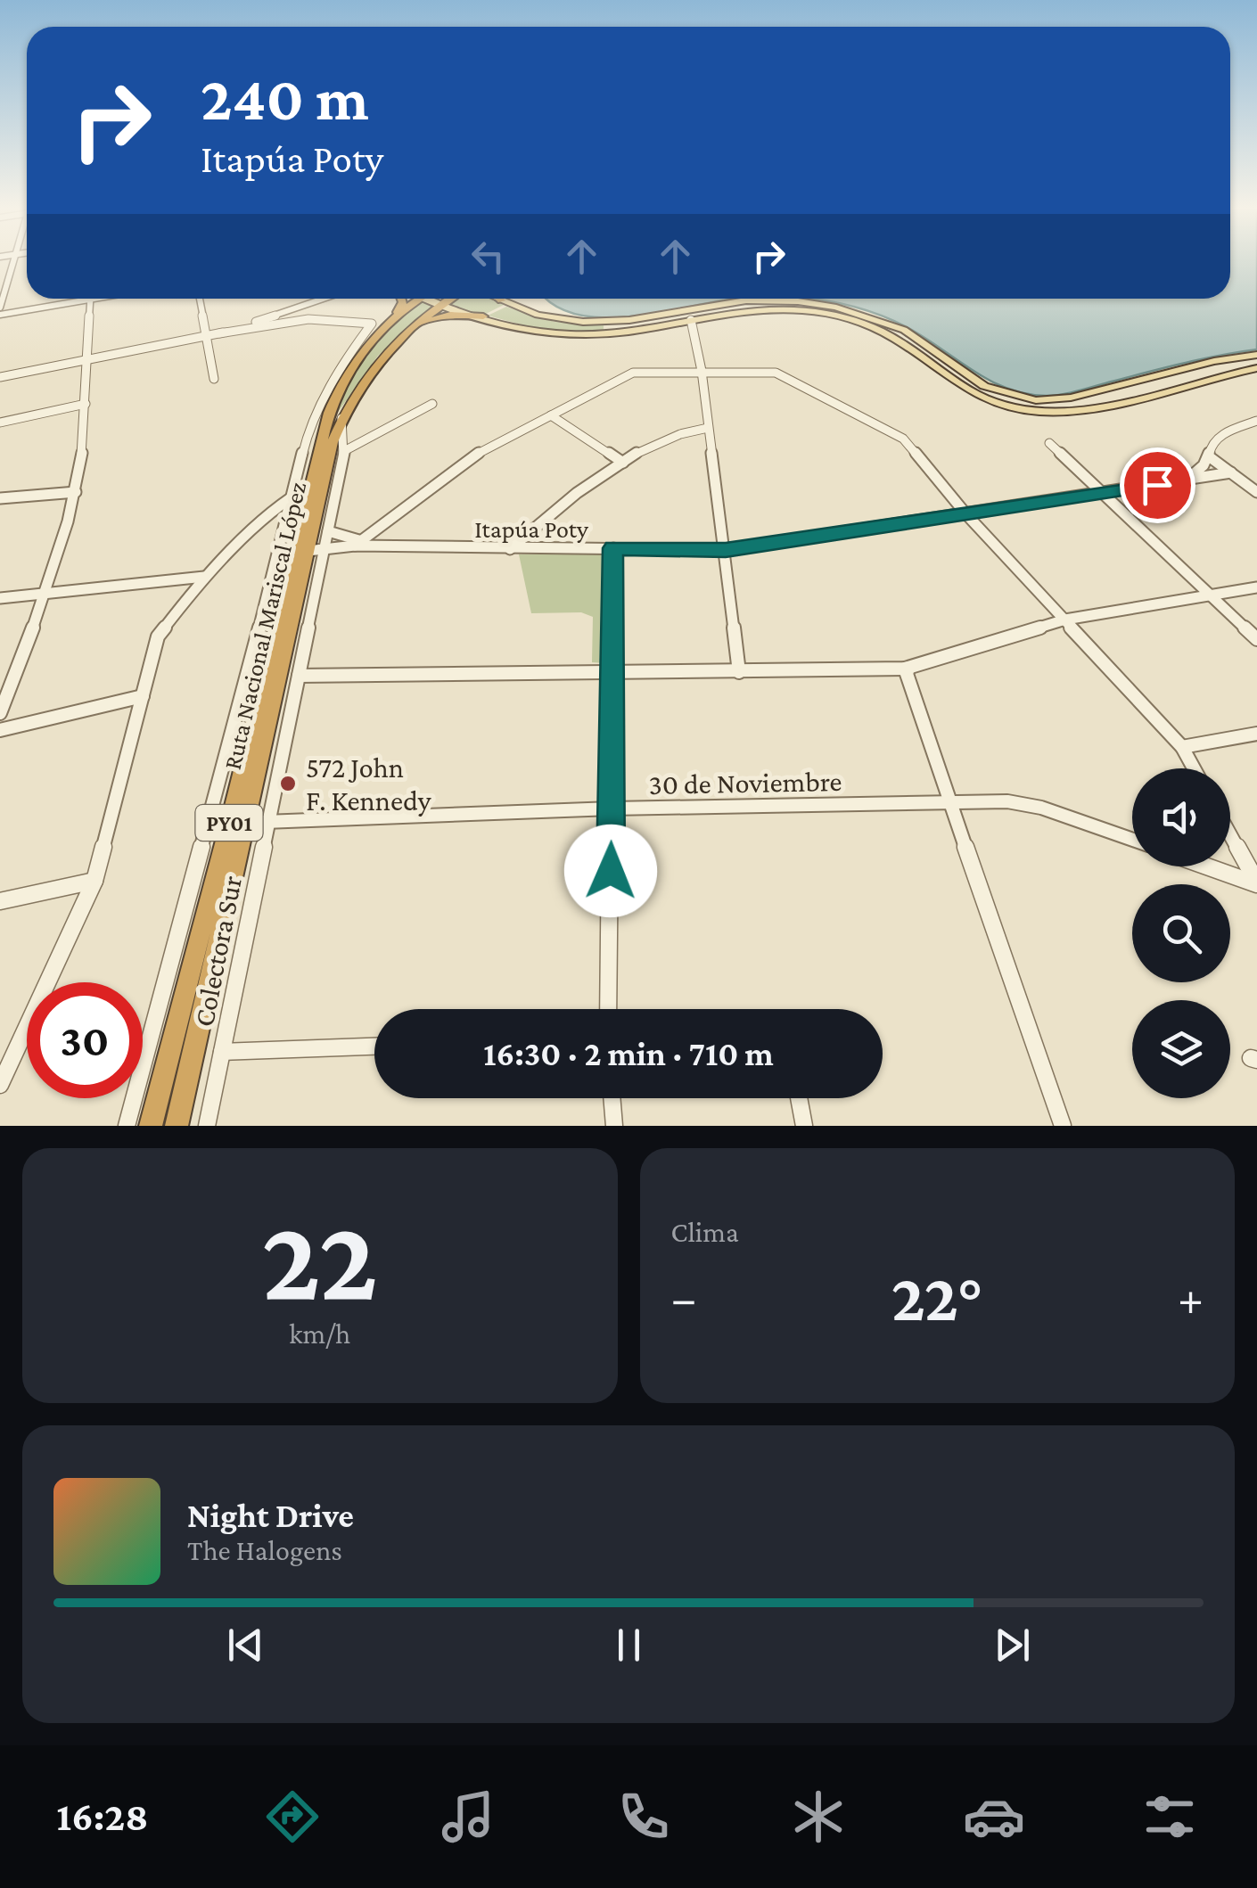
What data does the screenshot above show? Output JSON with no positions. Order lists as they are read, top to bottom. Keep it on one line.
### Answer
{"streets":{"highway":["Ruta Nacional Mariscal López","PY01"],"street":["Itapúa Poty","30 de Noviembre","Colectora Sur"]},"crossings":[["Itapúa Poty","Ruta Nacional Mariscal López"],["Itapúa Poty","Colectora Sur"],["Ruta Nacional Mariscal López","30 de Noviembre"],["Ruta Nacional Mariscal López","Colectora Sur"],["30 de Noviembre","Colectora Sur"]],"places":["572 John F. Kennedy"],"page":{"turn":["240 m","Itapúa Poty"],"limit":"30","trip":"16:30 · 2 min · 710 m","tile":[["22","km/h"],"Clima"],"heat":["−","22°","+"],"song":["Night Drive","The Halogens"],"tabs":"16:28"}}
